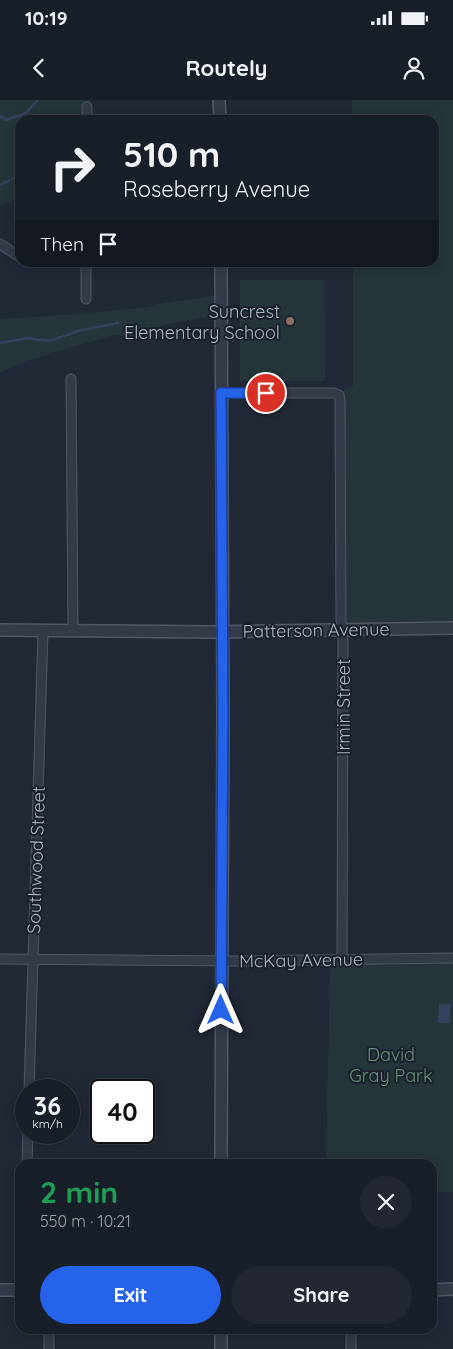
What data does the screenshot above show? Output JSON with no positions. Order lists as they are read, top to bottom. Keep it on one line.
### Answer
{"streets":{"street":["Patterson Avenue","Irmin Street","Southwood Street","McKay Avenue"]},"crossings":[["Patterson Avenue","Irmin Street"],["Patterson Avenue","Southwood Street"],["Irmin Street","McKay Avenue"],["Southwood Street","McKay Avenue"]],"parks":["David Gray Park"],"places":["Suncrest Elementary School"],"page":{"status":"10:19","header":"Routely","turn":["510 m","Roseberry Avenue"],"then":"Then","speed":"36 km/h","limit":"40","heading":["2 min","550 m · 10:21"],"buttons":["Exit","Share"]}}
